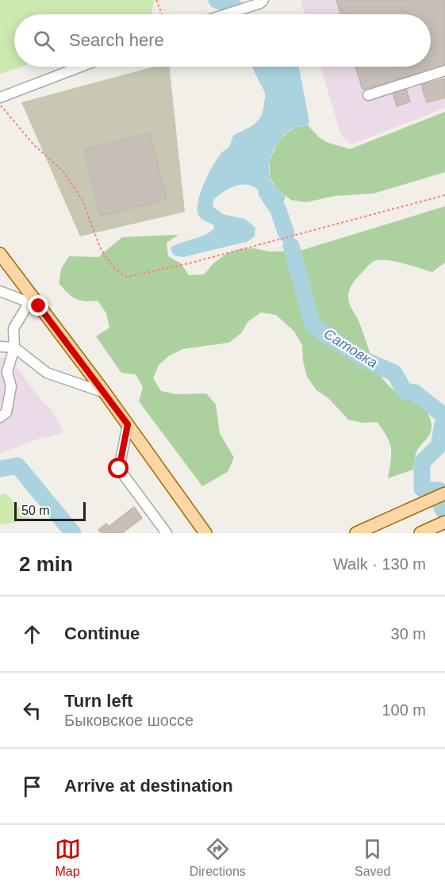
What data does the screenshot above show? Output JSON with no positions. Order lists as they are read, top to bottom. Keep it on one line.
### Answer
{"water":["Сатовка"],"scale_bar":"50 m","page":{"search":"Search here","scale":"50 m","heading":["2 min","Walk · 130 m"],"list":[["Continue","30 m"],["Turn left","Быковское шоссе","100 m"],"Arrive at destination"],"nav":["Map","Directions","Saved"]}}
